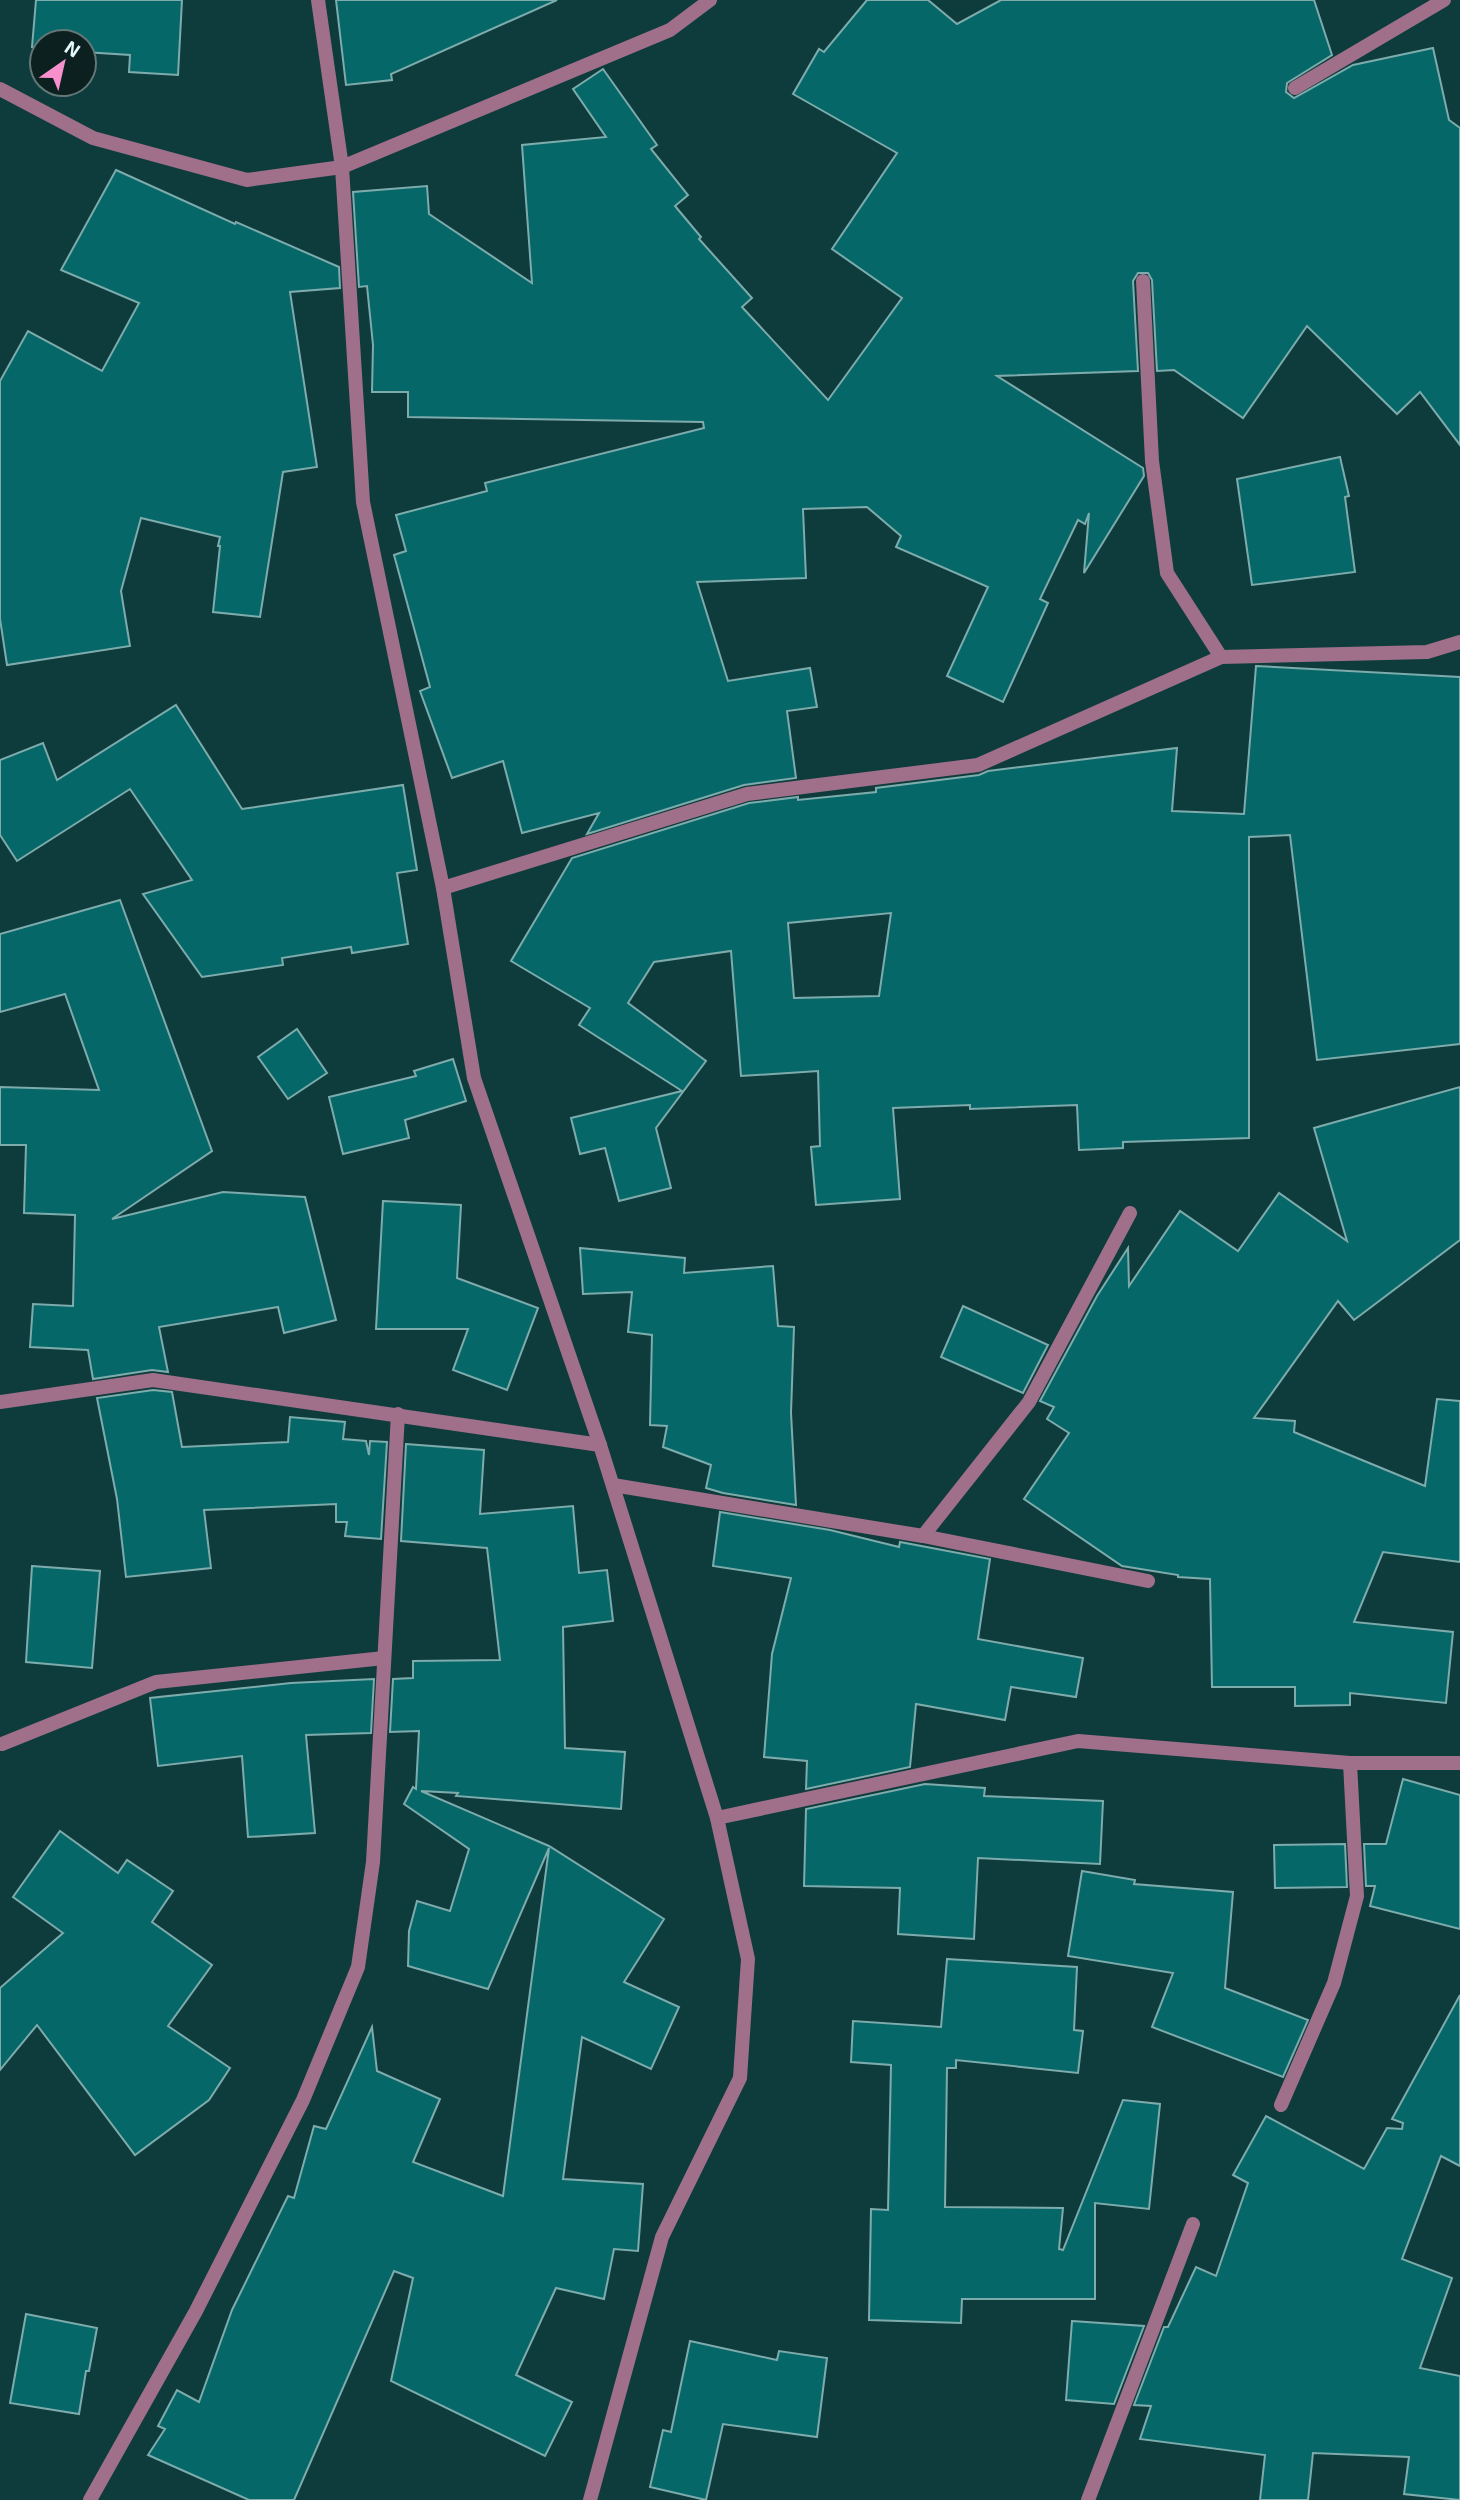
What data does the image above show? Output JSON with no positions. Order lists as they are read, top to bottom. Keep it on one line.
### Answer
{"north":"top right"}
